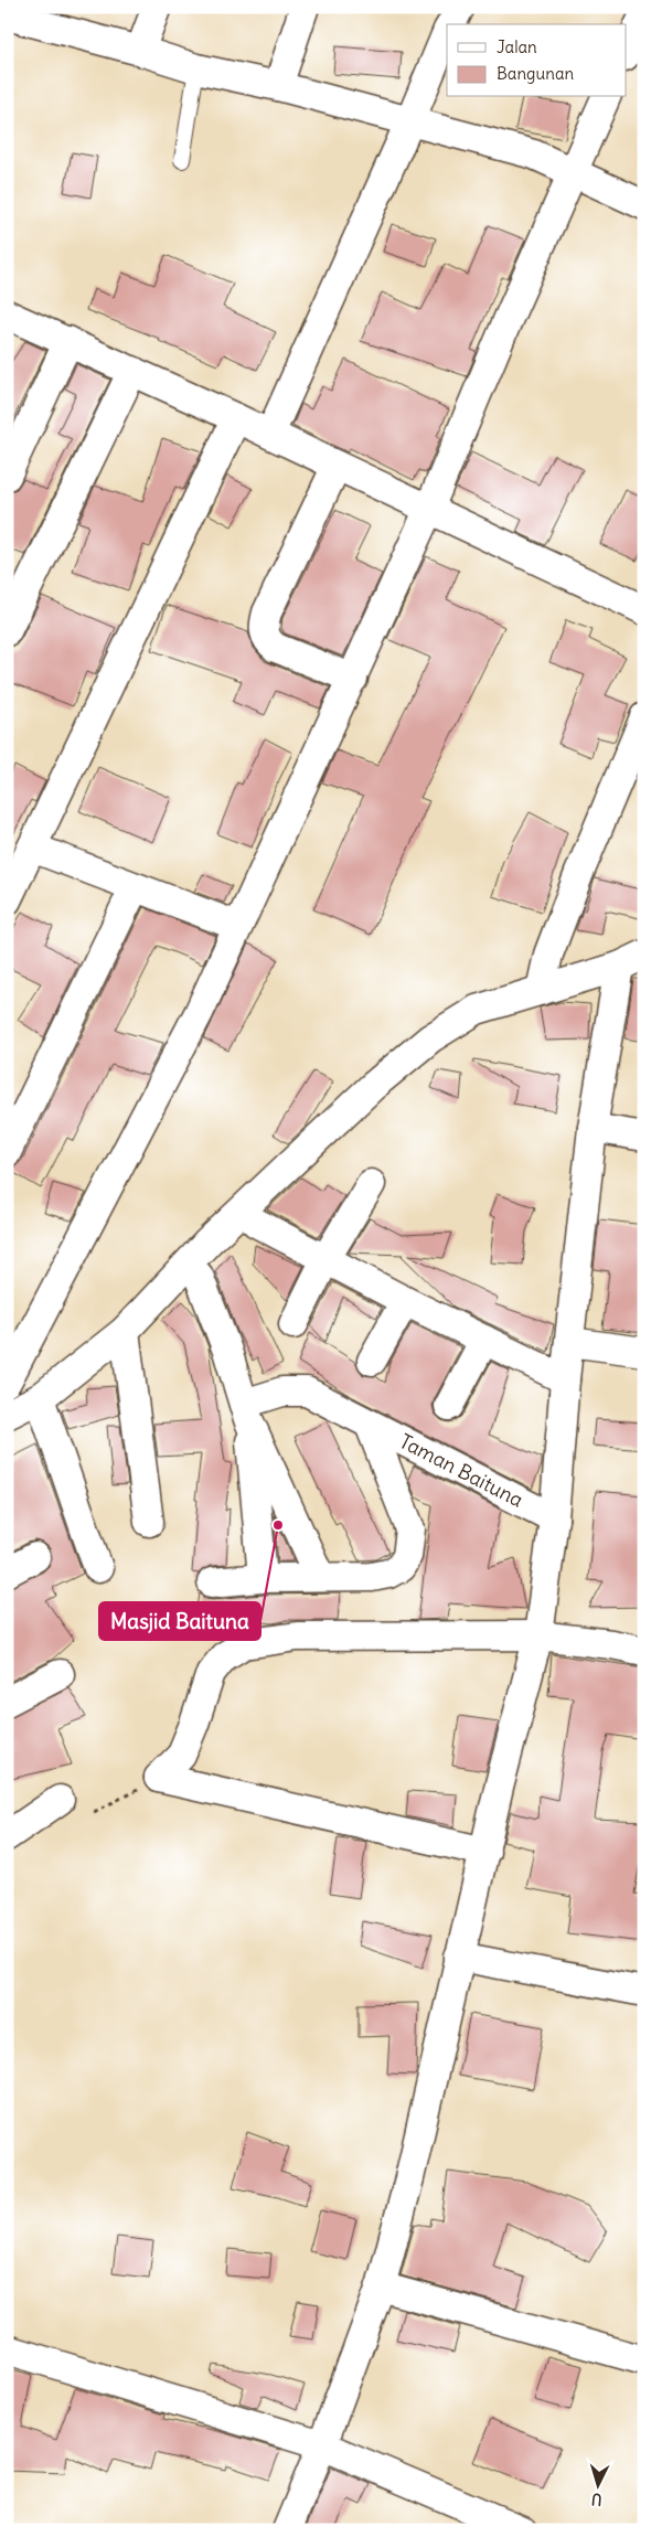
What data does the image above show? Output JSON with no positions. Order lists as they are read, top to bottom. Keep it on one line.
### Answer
{"streets":{"street":["Taman Baituna"]},"places":["Masjid Baituna"],"legend":["Jalan","Bangunan"],"north":"bottom"}
